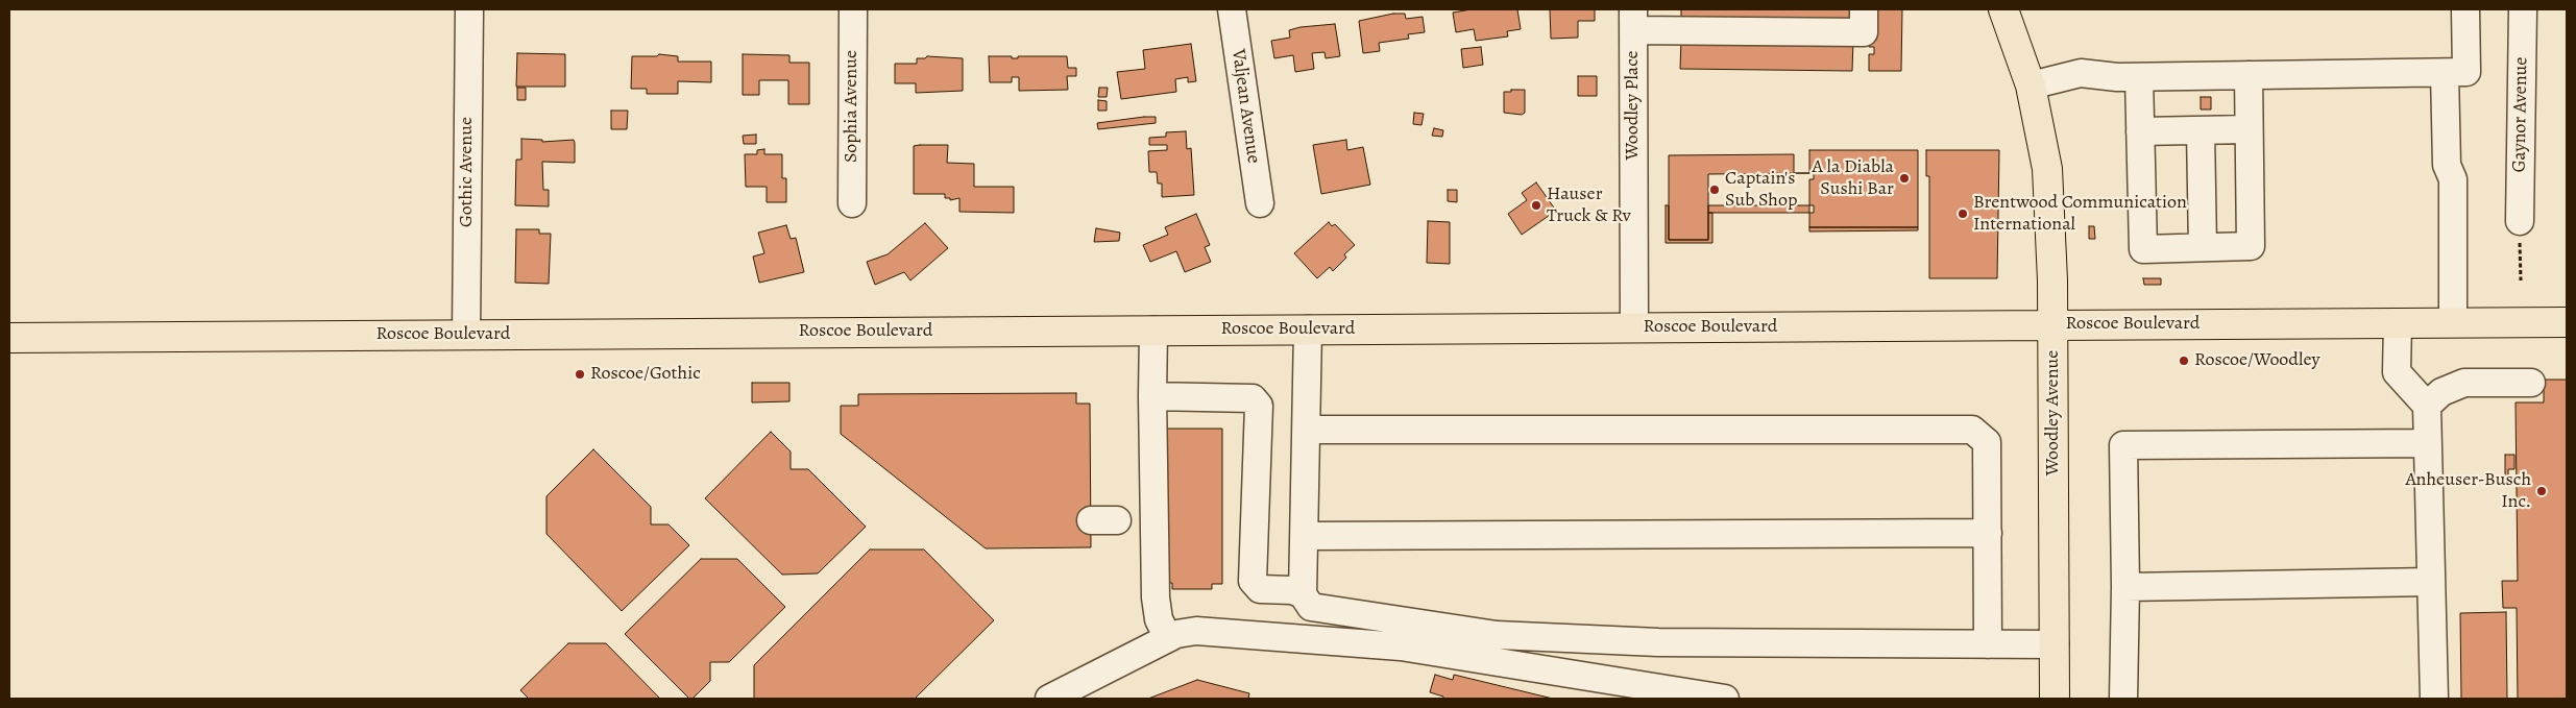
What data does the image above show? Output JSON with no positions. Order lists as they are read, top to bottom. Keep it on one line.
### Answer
{"streets":{"main road":["Roscoe Boulevard","Woodley Avenue"],"street":["Woodley Place","Sophia Avenue","Valjean Avenue","Gaynor Avenue","Gothic Avenue"]},"crossings":[["Woodley Place","Roscoe Boulevard"],["Gothic Avenue","Roscoe Boulevard"],["Roscoe Boulevard","Woodley Avenue"]],"places":["A la Diabla Sushi Bar","Captain's Sub Shop","Hauser Truck & Rv","Brentwood Communication International","Roscoe/Woodley","Roscoe/Gothic","Anheuser-Busch Inc."]}
